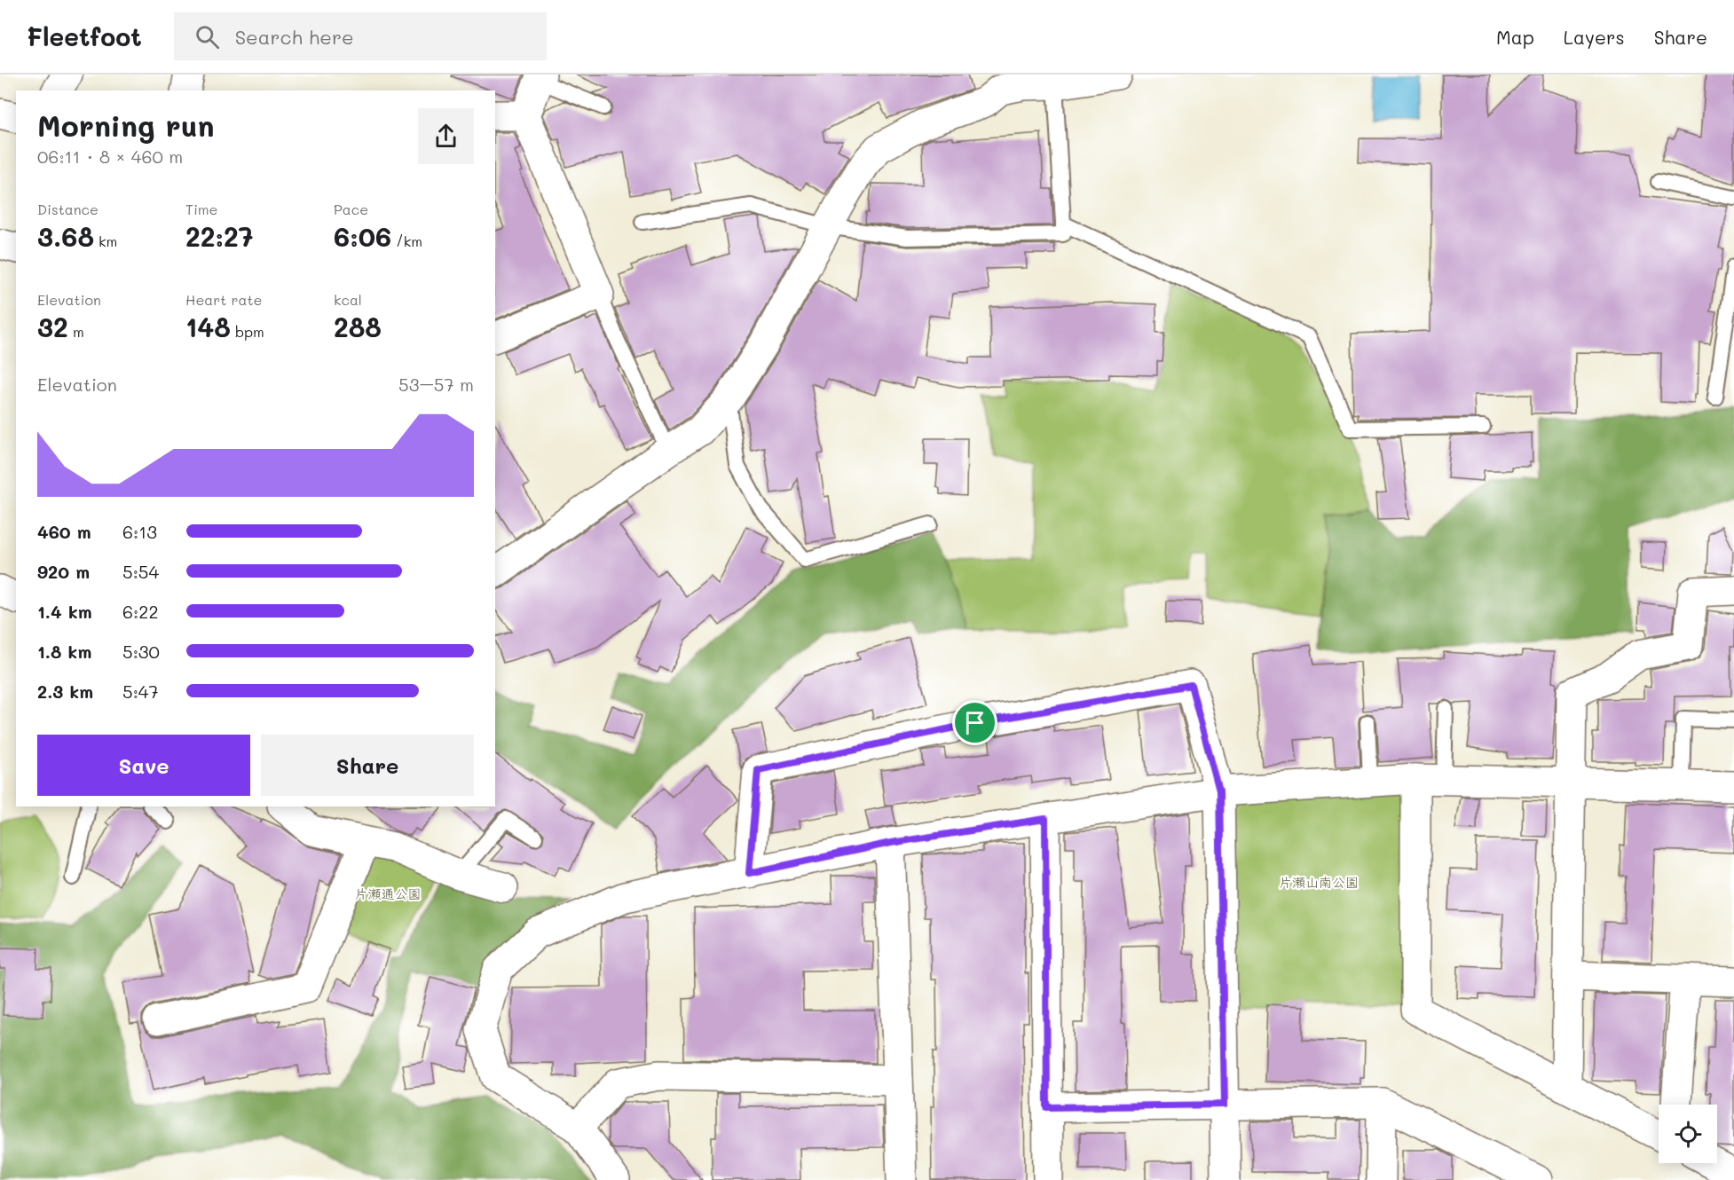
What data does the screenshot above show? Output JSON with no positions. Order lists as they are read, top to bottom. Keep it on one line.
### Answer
{"parks":["片瀬山南公園","片瀬通公園"],"page":{"header":"Fleetfoot","search":"Search here","nav":["Map","Layers","Share"],"heading":["Morning run","06:11 · 8 × 460 m"],"stats":[["Distance","3.68 km"],["Time","22:27"],["Pace","6:06 /km"],["Elevation","32 m"],["Heart rate","148 bpm"],["kcal","288"]],"chart":["Elevation","53–57 m"],"list":[{"name":"460 m","note":"6:13"},{"name":"920 m","note":"5:54"},{"name":"1.4 km","note":"6:22"},{"name":"1.8 km","note":"5:30"},{"name":"2.3 km","note":"5:47"}],"buttons":["Save","Share"]}}
